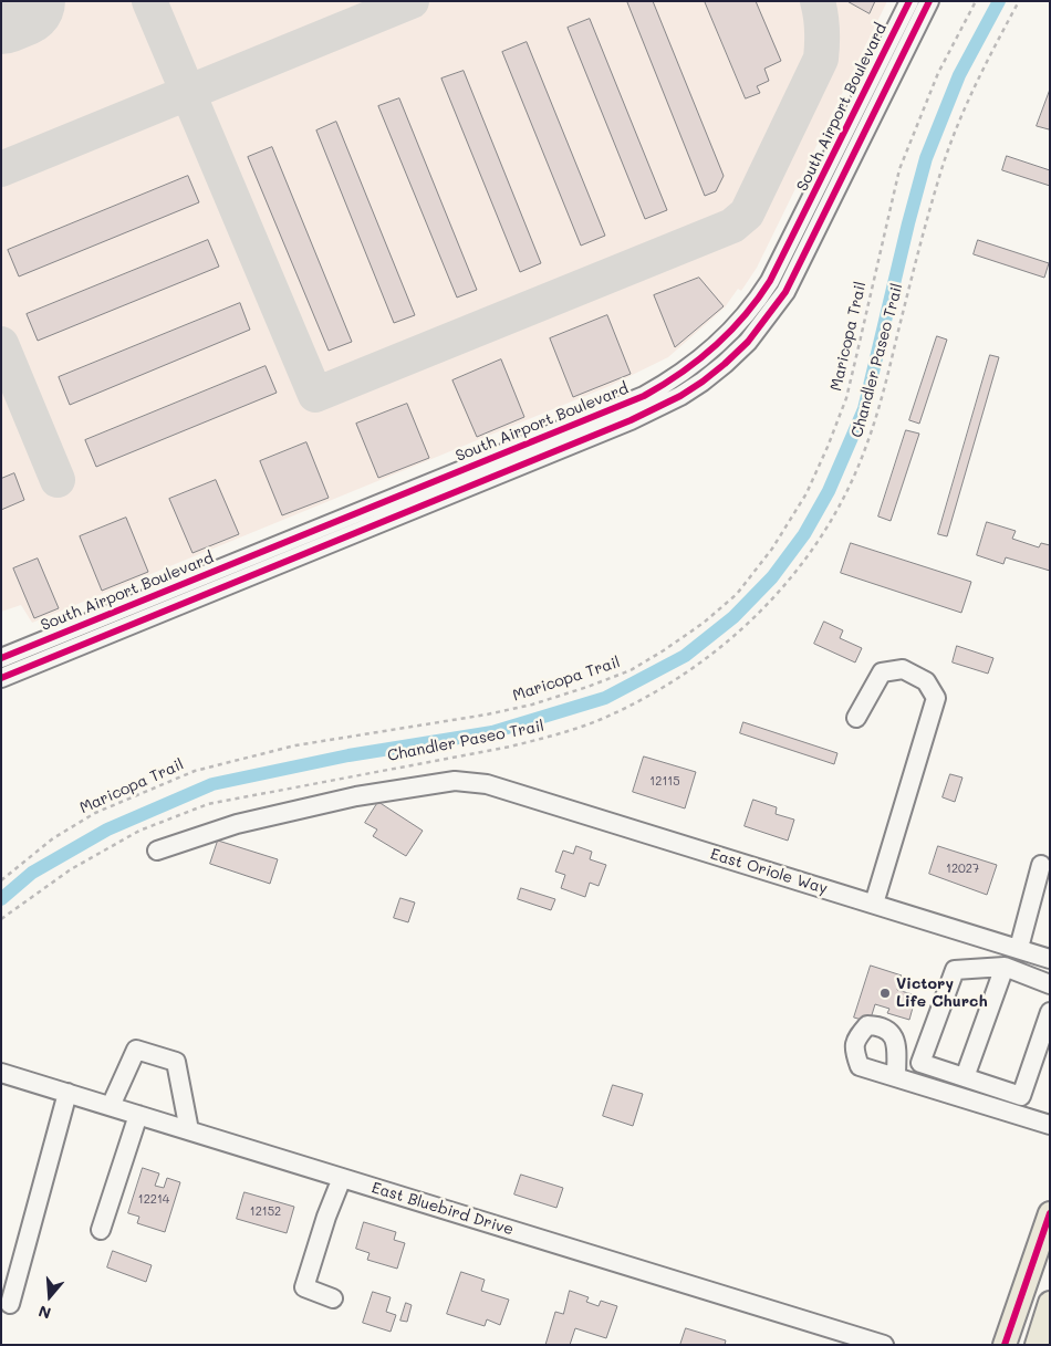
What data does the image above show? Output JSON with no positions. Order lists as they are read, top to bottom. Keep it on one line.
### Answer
{"streets":{"street":["South Airport Boulevard","East Oriole Way","East Bluebird Drive"],"path":["Maricopa Trail","Chandler Paseo Trail"]},"places":["Victory Life Church"],"house_numbers":["12115","12027","12214","12152"],"north":"bottom"}
